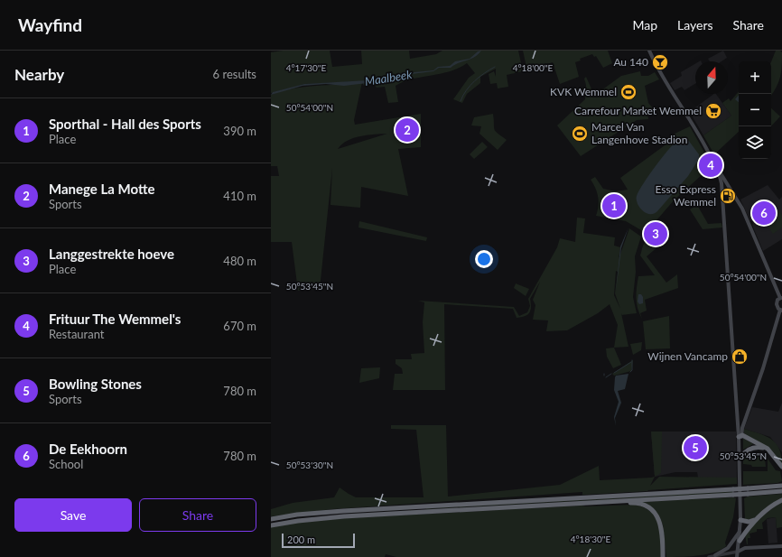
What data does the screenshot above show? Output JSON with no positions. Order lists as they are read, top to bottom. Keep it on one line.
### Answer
{"water":["Maalbeek"],"places":{"bar":["Au 140"],"sports":["KVK Wemmel","Marcel Van Langenhove Stadion"],"supermarket":["Carrefour Market Wemmel"],"fuel station":["Esso Express Wemmel"],"shop":["Wijnen Vancamp"]},"scale_bar":"200 m","north":"top","page":{"header":"Wayfind","nav":["Map","Layers","Share"],"heading":["Nearby","6 results"],"map_buttons":["+","−"],"list":[{"mark":"1","name":"Sporthal - Hall des Sports","note":"Place","value":"390 m"},{"mark":"2","name":"Manege La Motte","note":"Sports","value":"410 m"},{"mark":"3","name":"Langgestrekte hoeve","note":"Place","value":"480 m"},{"mark":"4","name":"Frituur The Wemmel's","note":"Restaurant","value":"670 m"},{"mark":"5","name":"Bowling Stones","note":"Sports","value":"780 m"},{"mark":"6","name":"De Eekhoorn","note":"School","value":"780 m"}],"pins":["2","4","1","6","3","5"],"buttons":["Save","Share"],"scale":"200 m"},"coordinates":["4°17'30\"E","4°18'00\"E","50°54'00\"N","50°53'45\"N","50°53'30\"N","4°18'30\"E"]}
